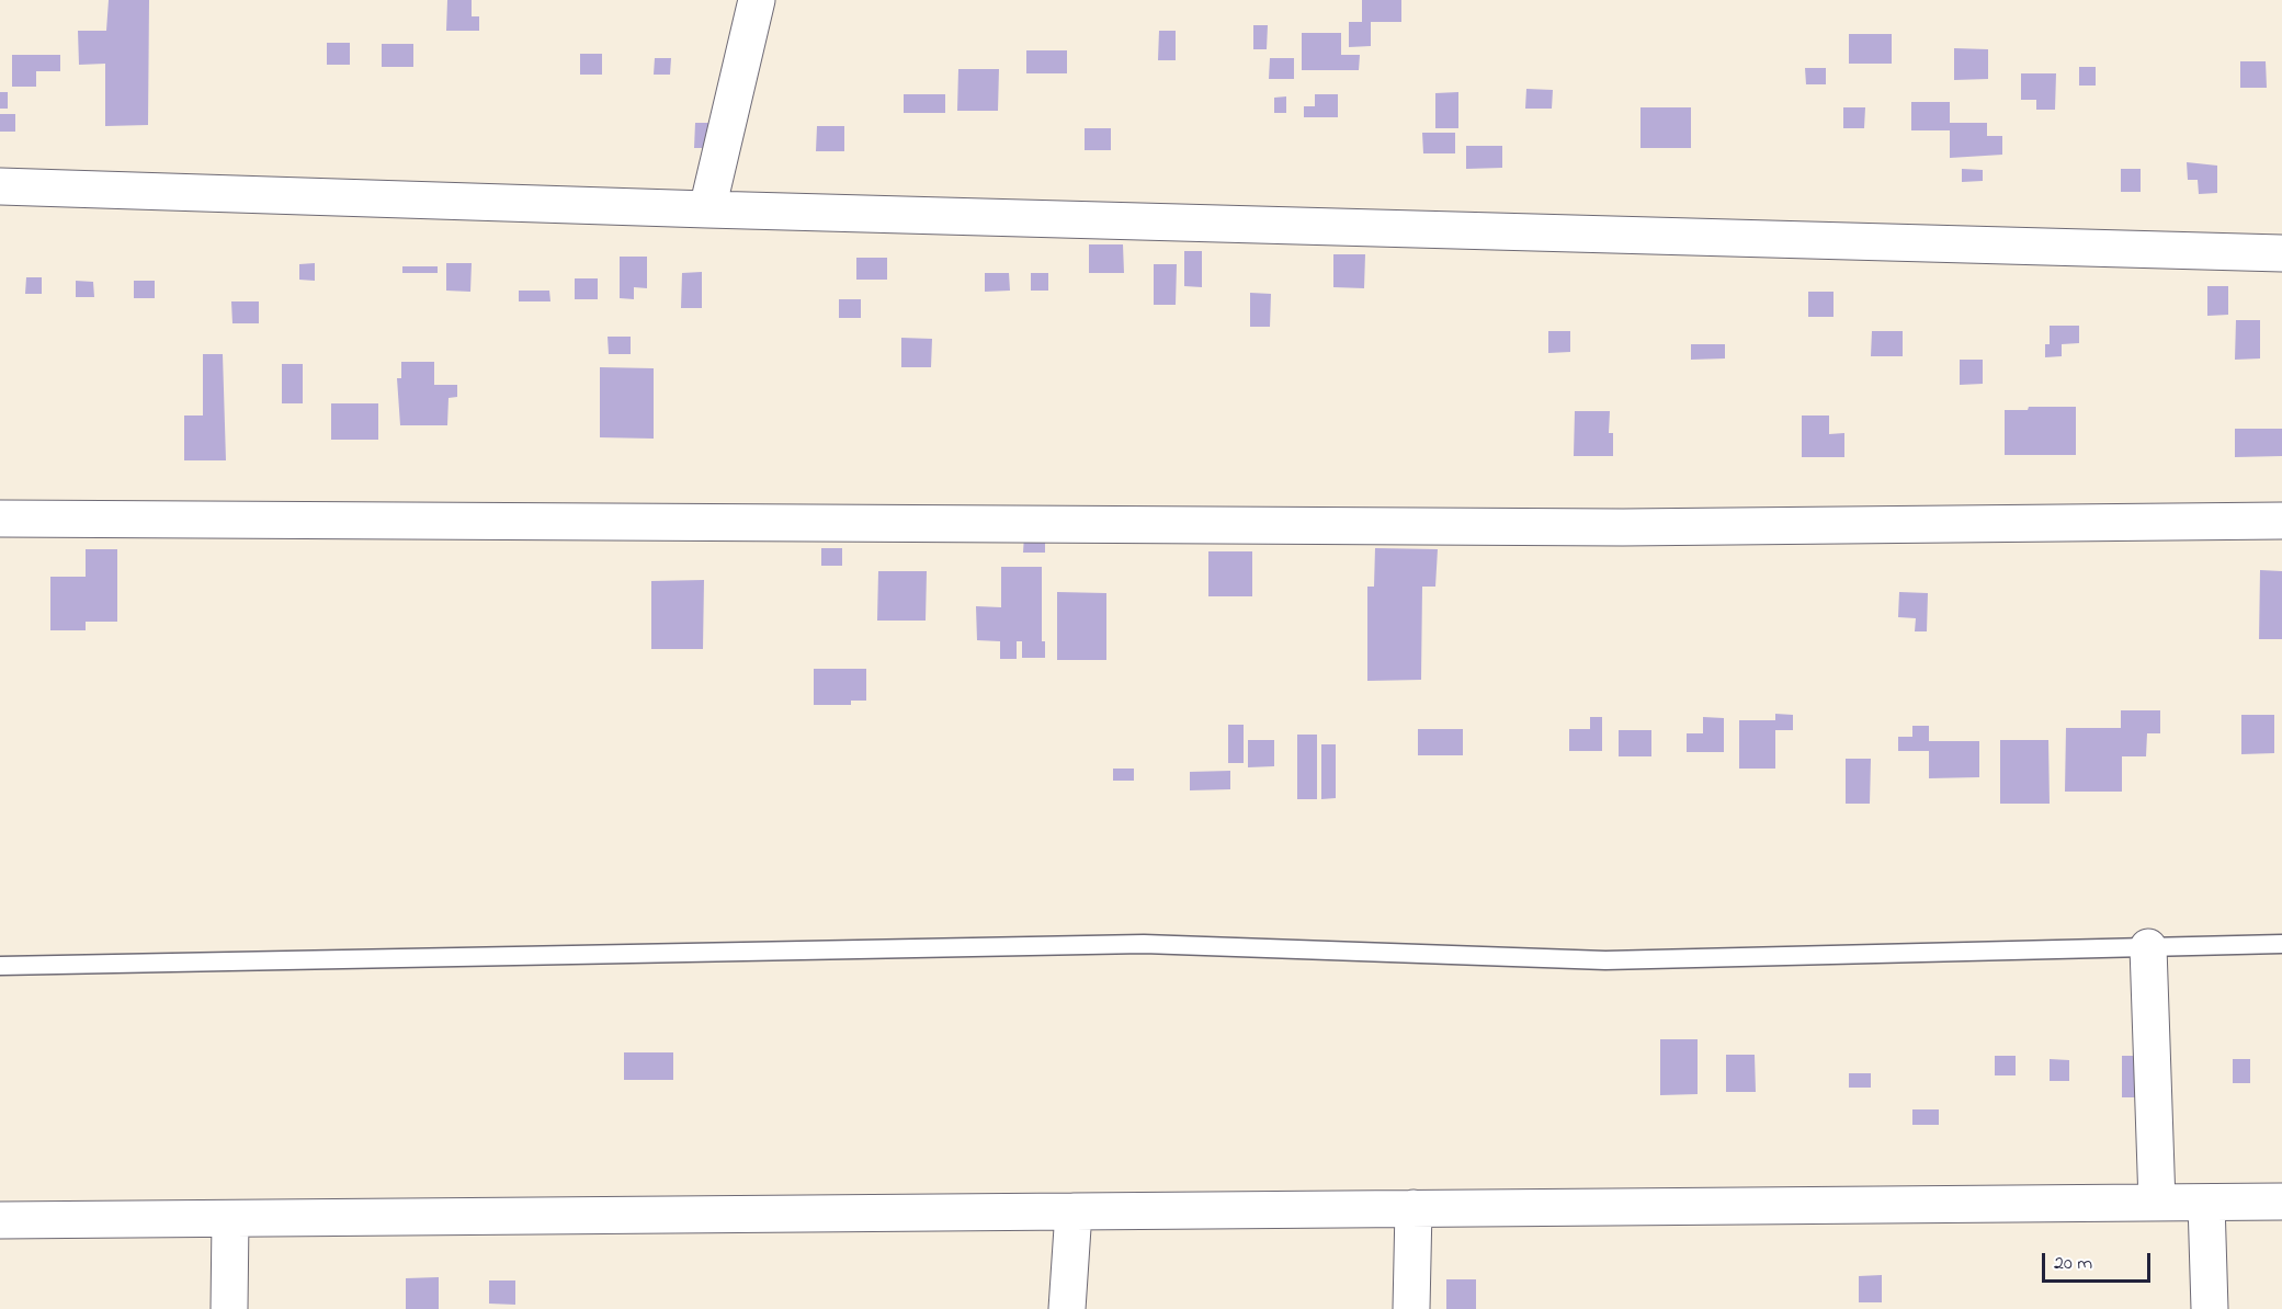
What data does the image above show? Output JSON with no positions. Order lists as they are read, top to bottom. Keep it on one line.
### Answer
{"scale_bar":"20 m"}
